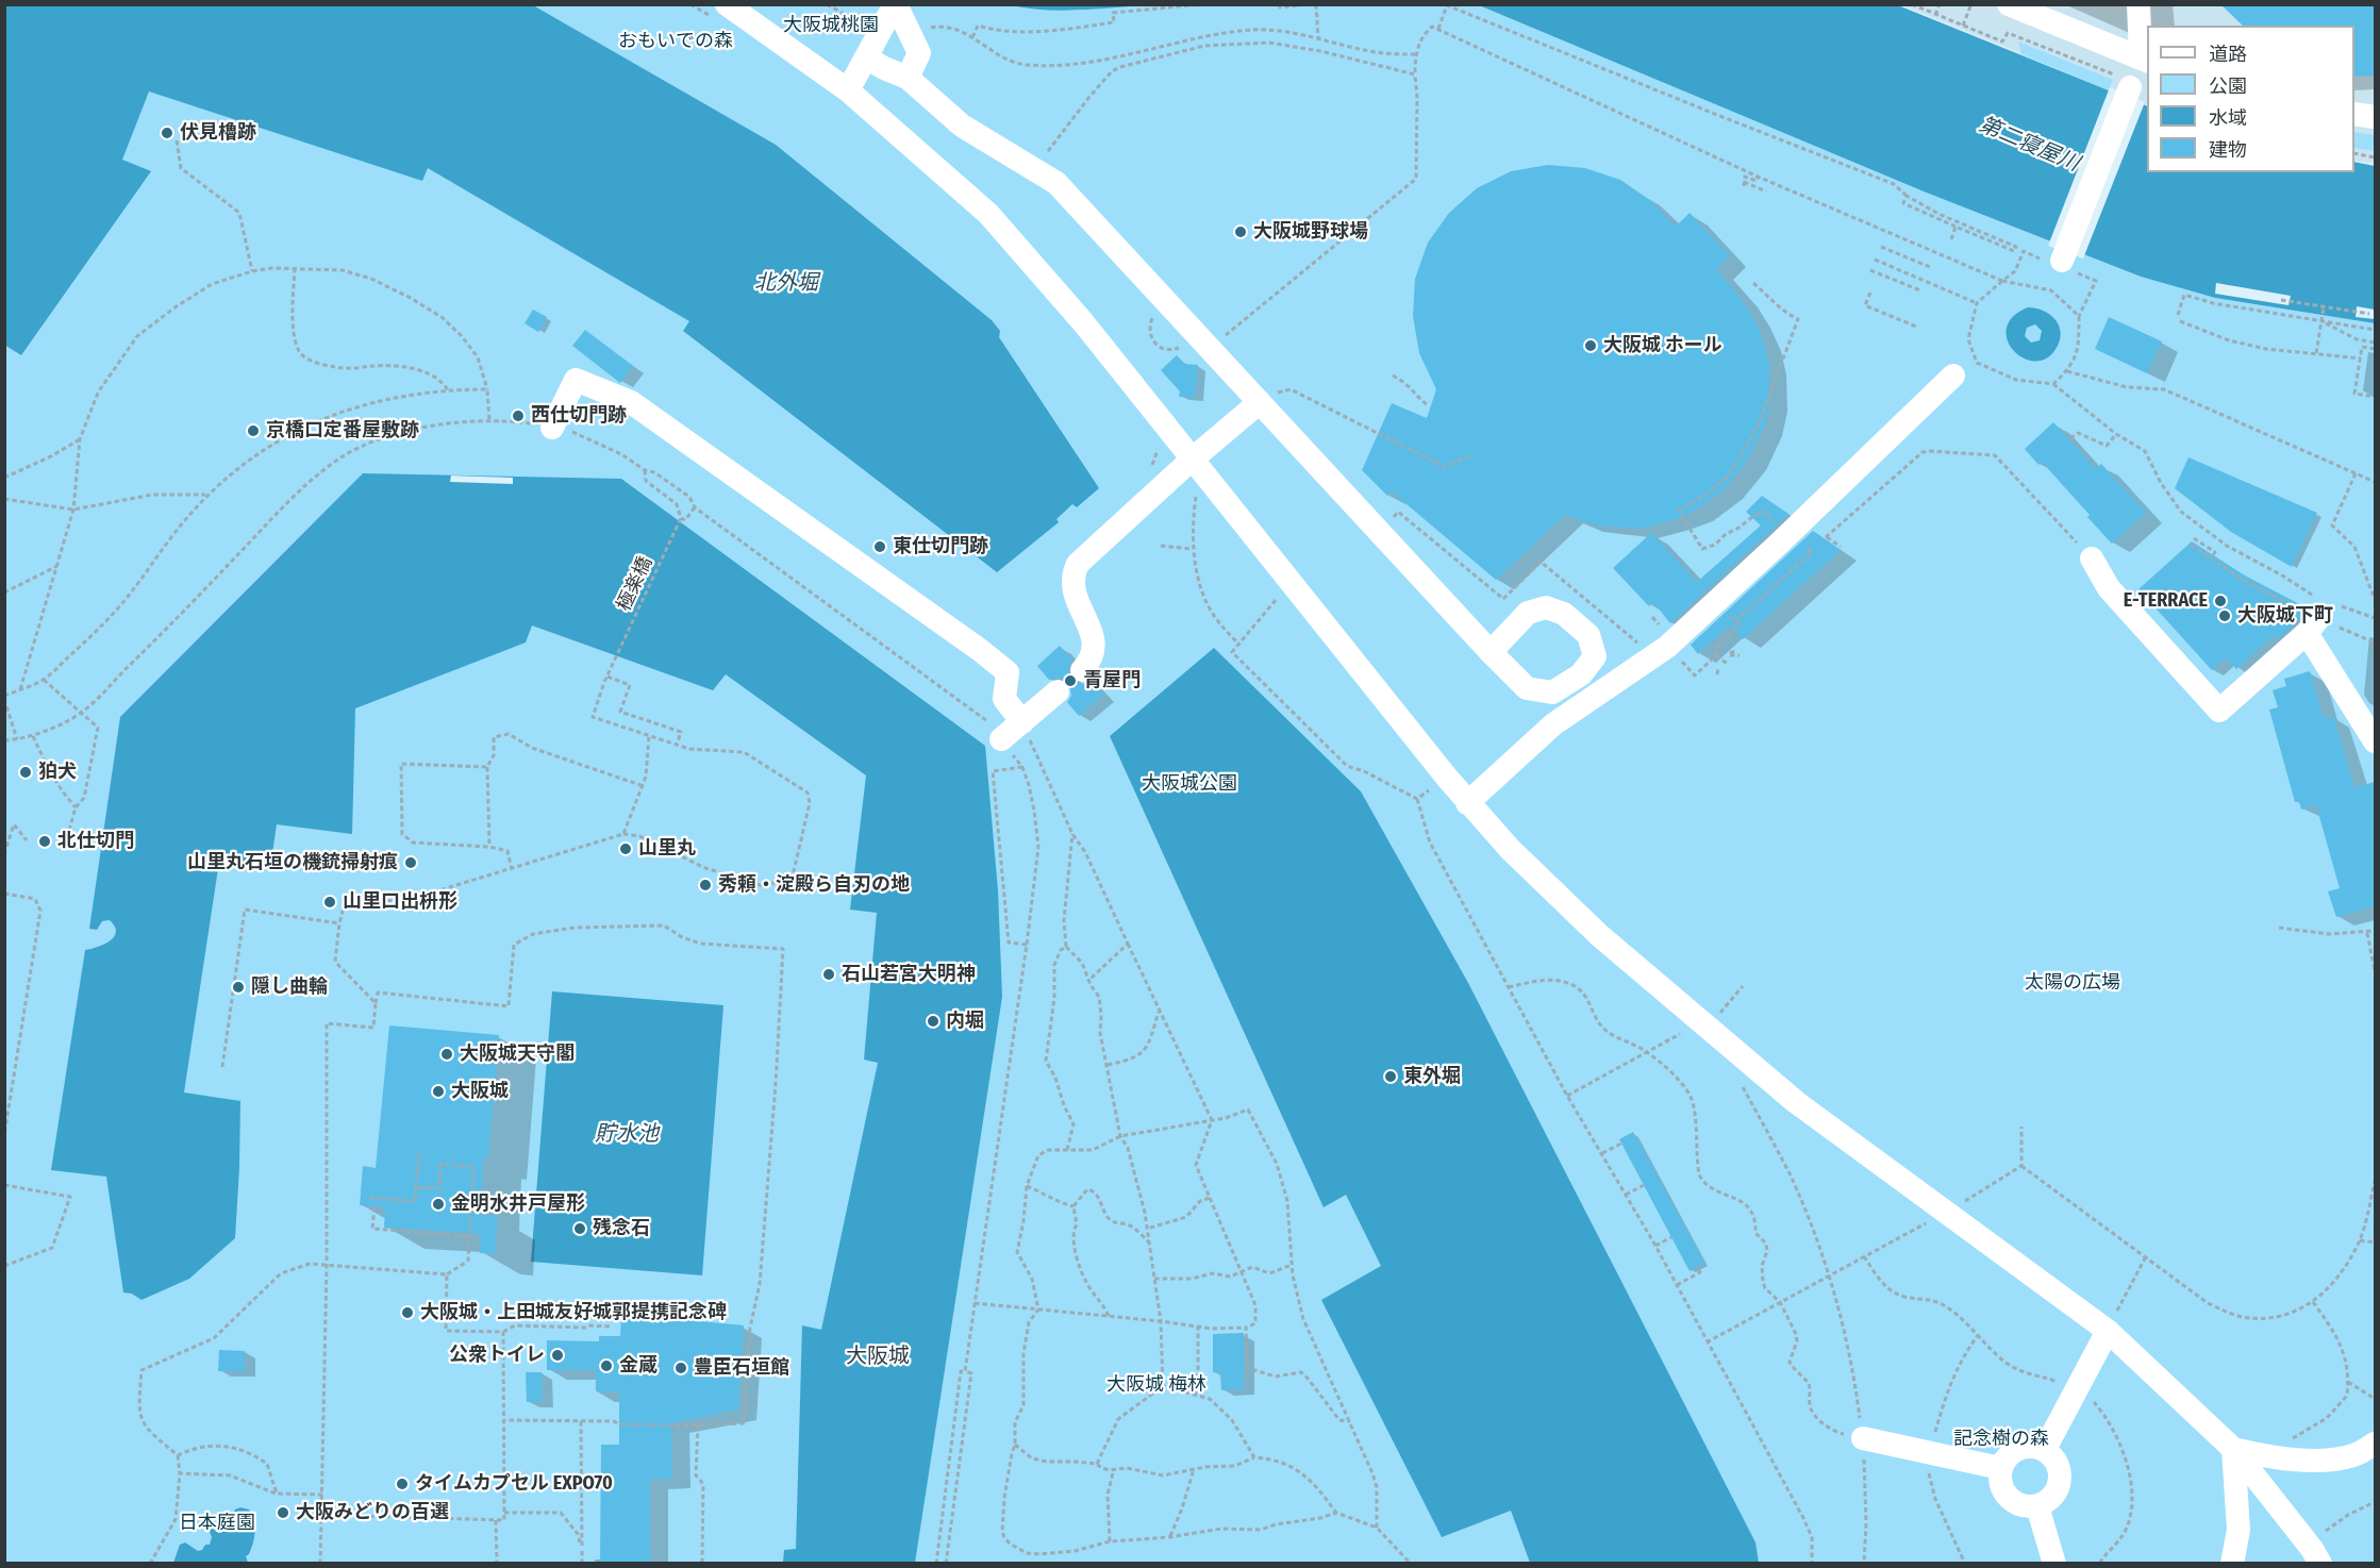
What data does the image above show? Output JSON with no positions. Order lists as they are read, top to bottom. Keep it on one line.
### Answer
{"streets":{"path":["極楽橋"]},"districts":["大阪城"],"water":["第二寝屋川","北外堀","貯水池"],"parks":["大阪城桃園","おもいでの森","大阪城公園","太陽の広場","大阪城 梅林","記念樹の森","日本庭園"],"places":["伏見櫓跡","大阪城野球場","大阪城 ホール","西仕切門跡","京橋口定番屋敷跡","東仕切門跡","E-TERRACE","大阪城下町","青屋門","狛犬","北仕切門","山里丸","山里丸石垣の機銃掃射痕","秀頼・淀殿ら自刃の地","山里口出枡形","石山若宮大明神","隠し曲輪","内堀","大阪城天守閣","東外堀","大阪城","金明水井戸屋形","残念石","大阪城・上田城友好城郭提携記念碑","公衆トイレ","金蔵","豊臣石垣館","タイムカプセル EXPO70","大阪みどりの百選"],"legend":["道路","公園","水域","建物"]}
